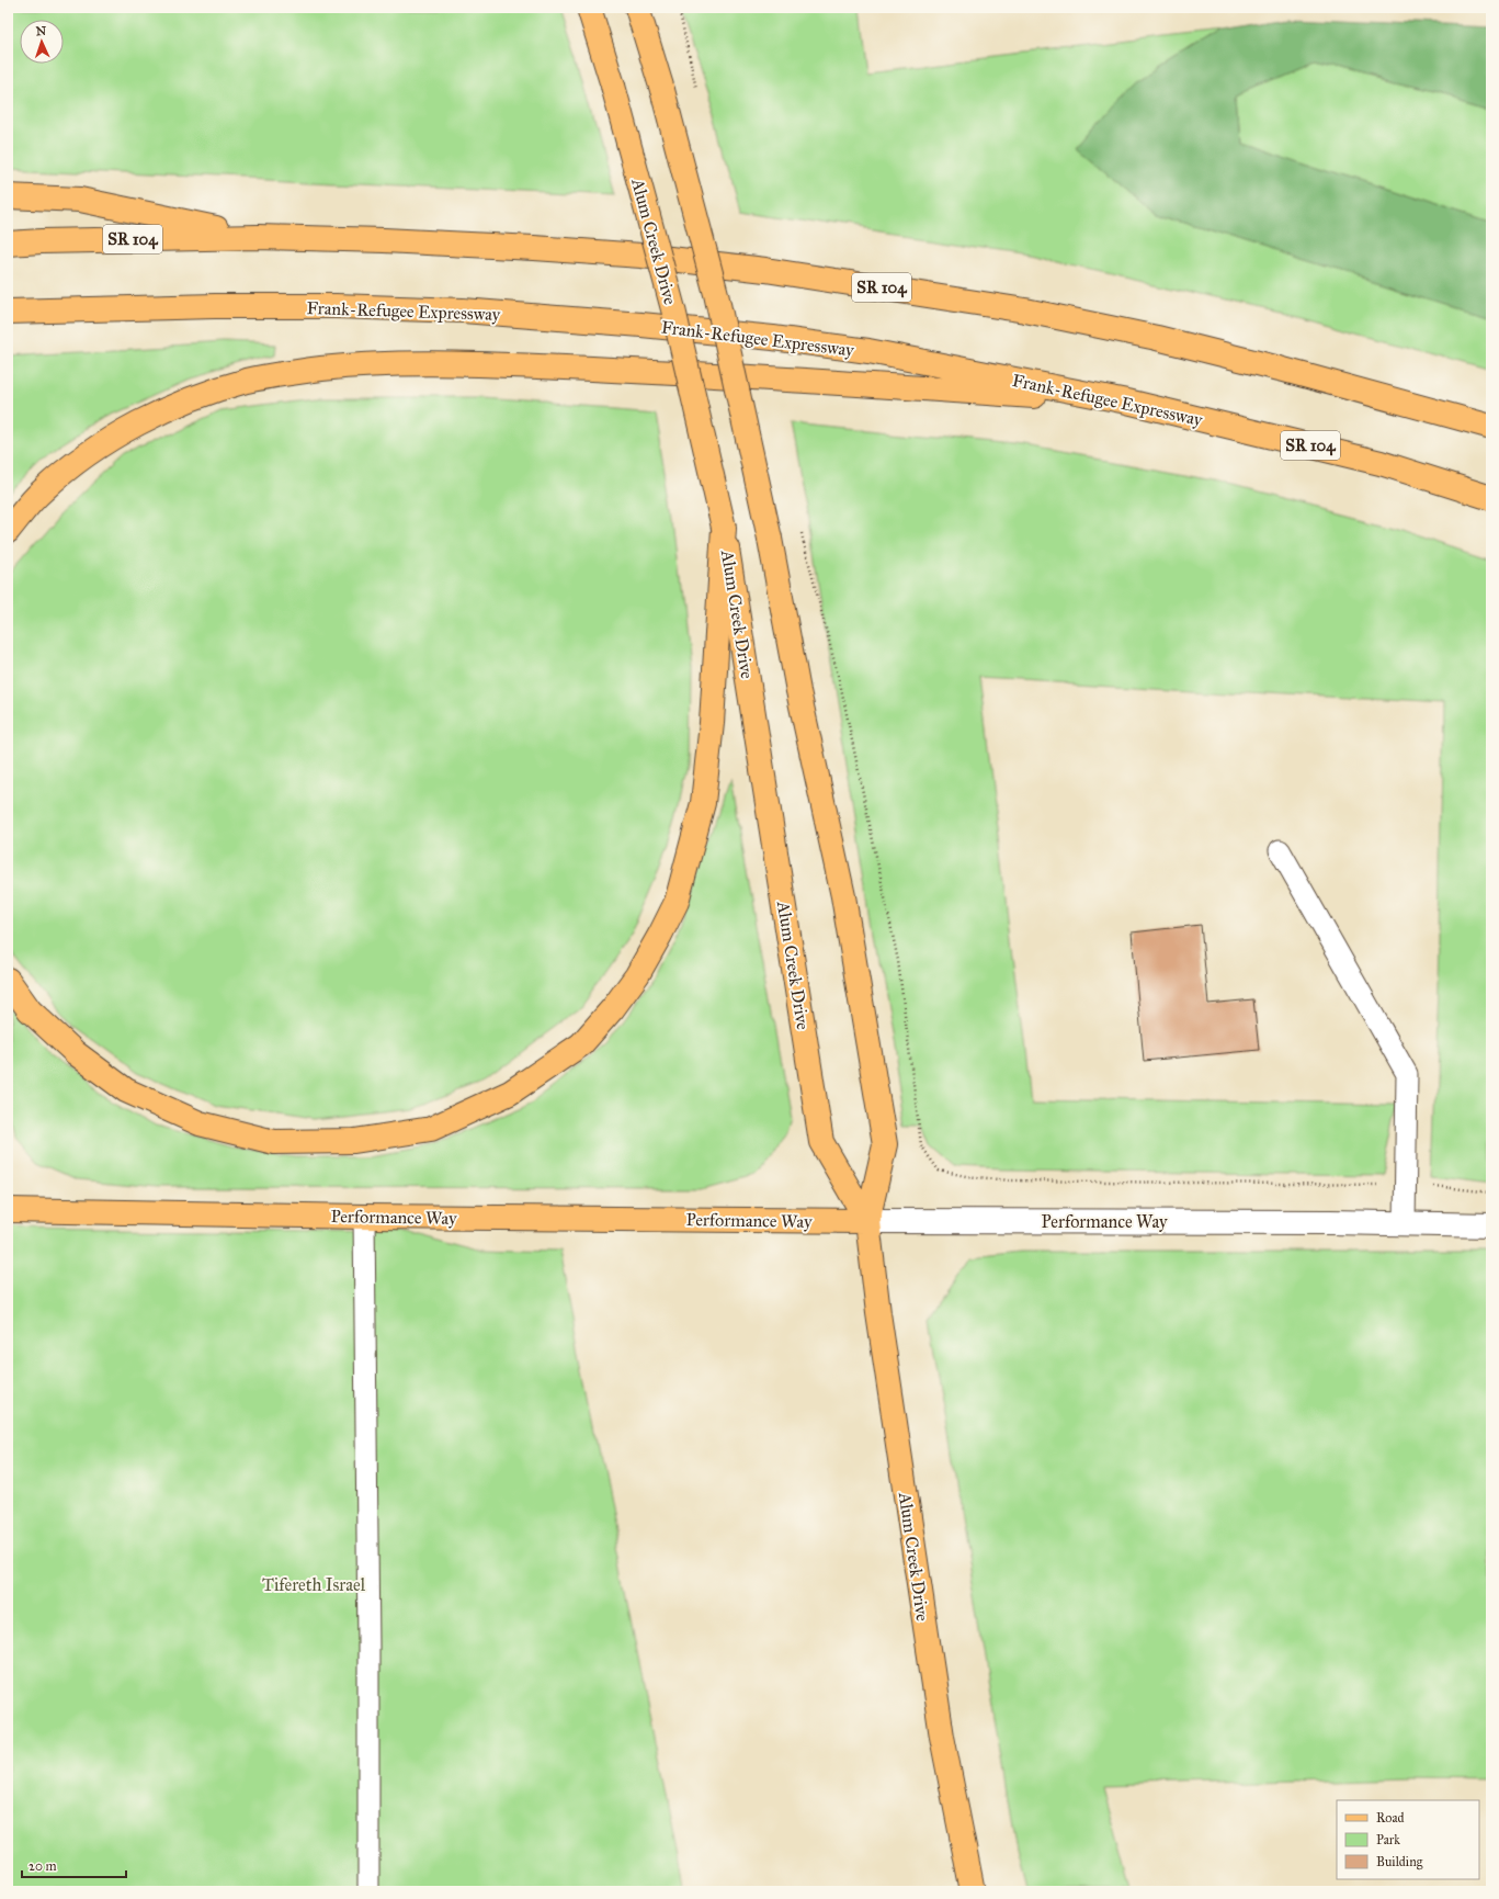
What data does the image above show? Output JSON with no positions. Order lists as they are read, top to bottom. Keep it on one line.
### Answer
{"streets":{"main road":["SR 104","Alum Creek Drive","Frank-Refugee Expressway","Performance Way"]},"crossings":[["Alum Creek Drive","Performance Way"]],"parks":["Tifereth Israel"],"legend":["Road","Park","Building"],"scale_bar":"20 m","north":"top"}
